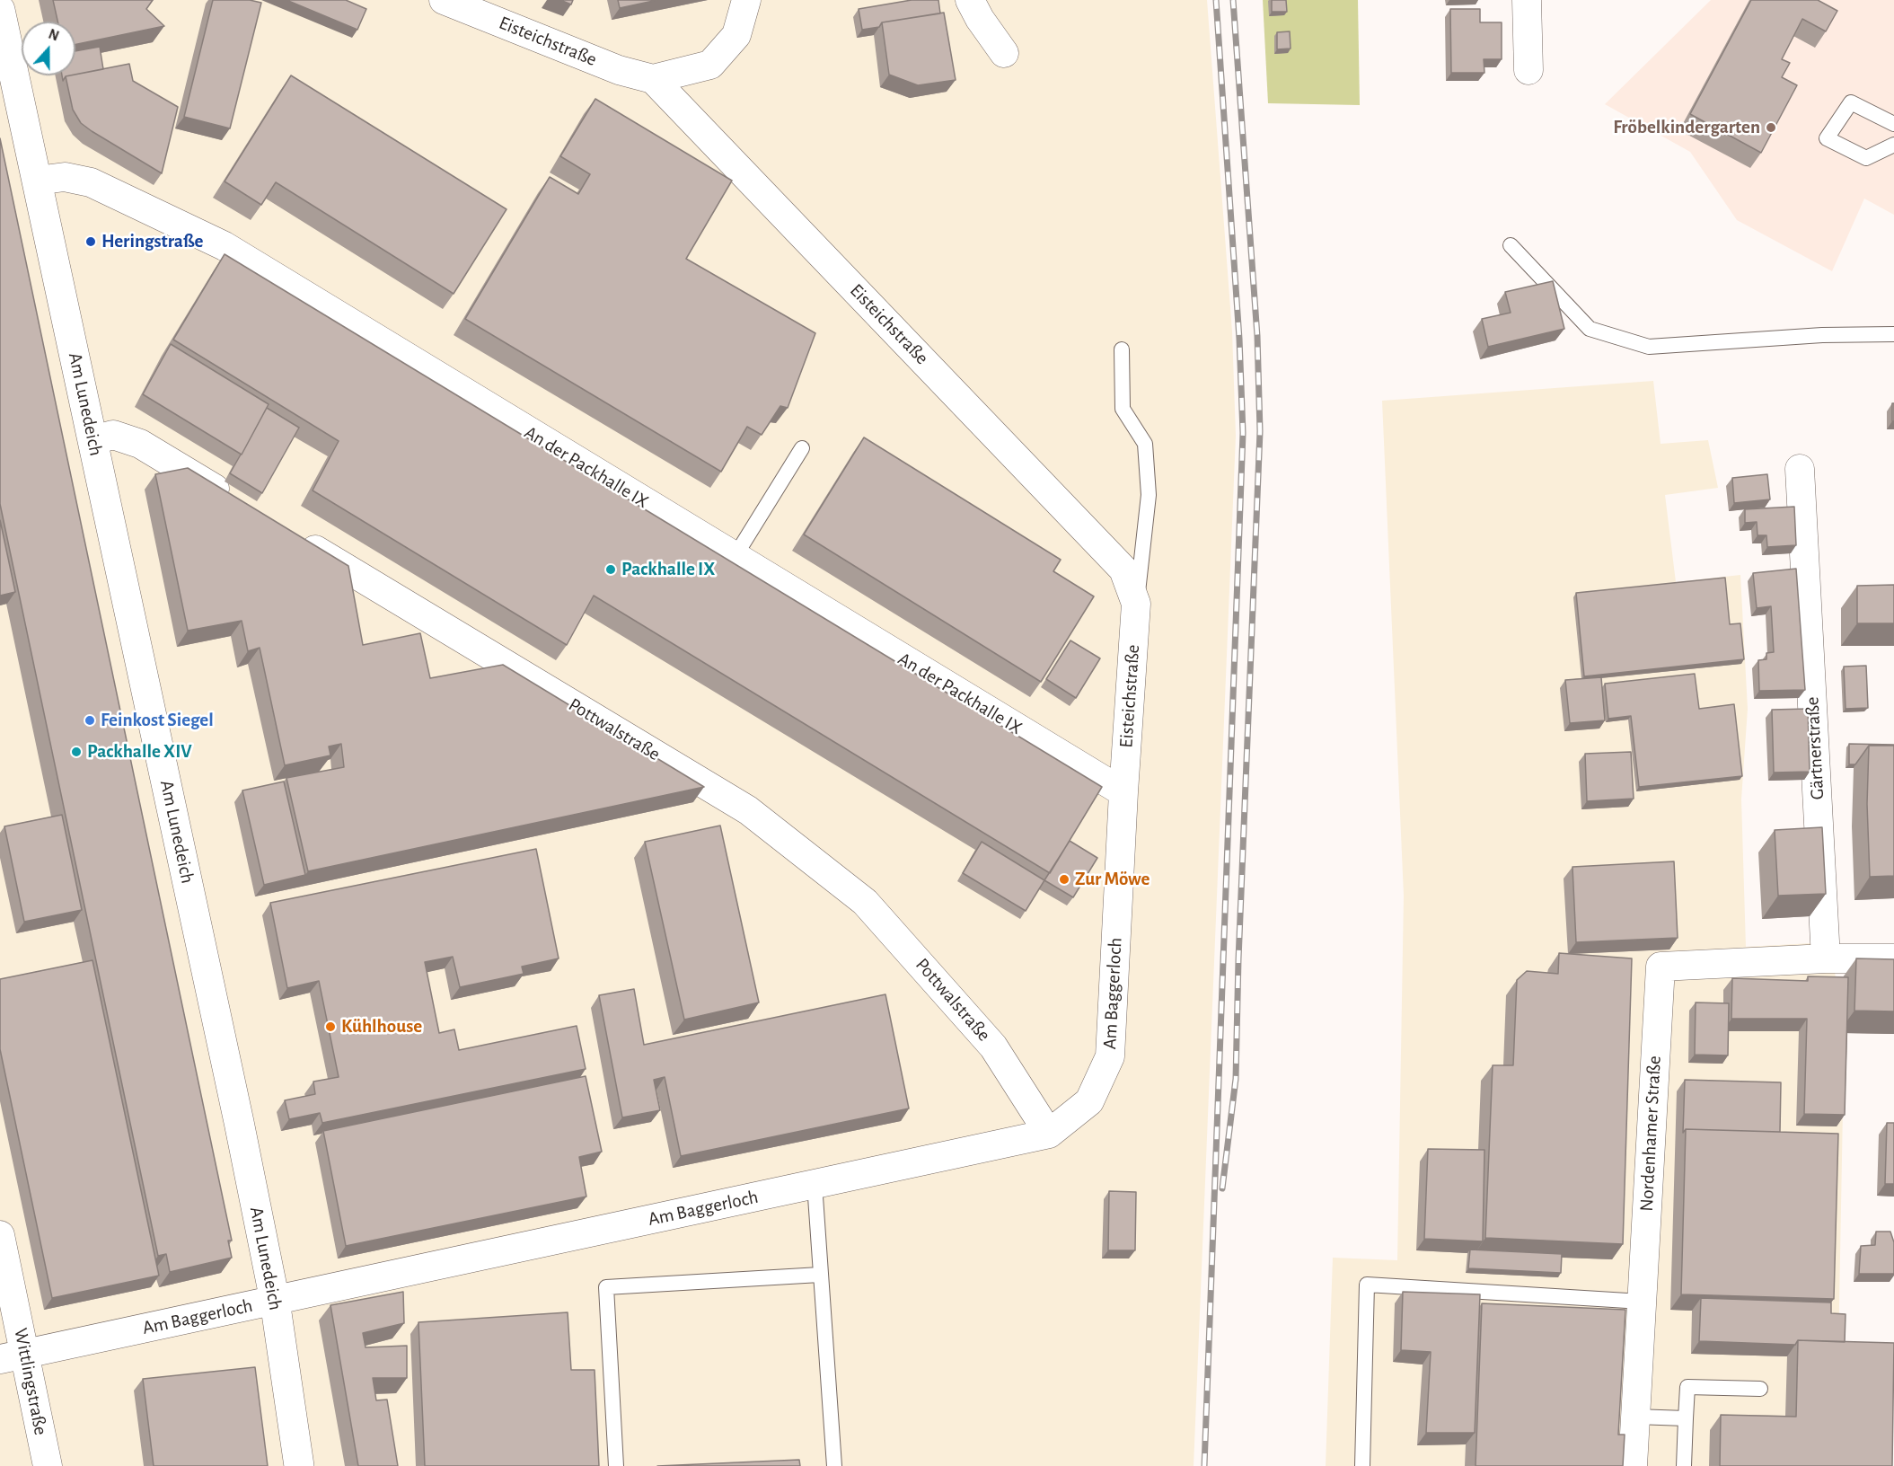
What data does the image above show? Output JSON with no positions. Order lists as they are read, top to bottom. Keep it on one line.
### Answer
{"streets":{"street":["Eisteichstraße","Am Lunedeich","An der Packhalle IX","Pottwalstraße","Gärtnerstraße","Am Baggerloch","Nordenhamer Straße","Wittlingstraße"]},"crossings":[["Eisteichstraße","An der Packhalle IX"],["Eisteichstraße","Am Baggerloch"],["Am Lunedeich","An der Packhalle IX"],["Am Lunedeich","Am Baggerloch"],["An der Packhalle IX","Am Baggerloch"],["Pottwalstraße","Am Baggerloch"],["Gärtnerstraße","Nordenhamer Straße"],["Am Baggerloch","Wittlingstraße"]],"places":["Fröbelkindergarten","Heringstraße","Packhalle IX","Feinkost Siegel","Packhalle XIV","Zur Möwe","Kühlhouse"],"north":"top"}
